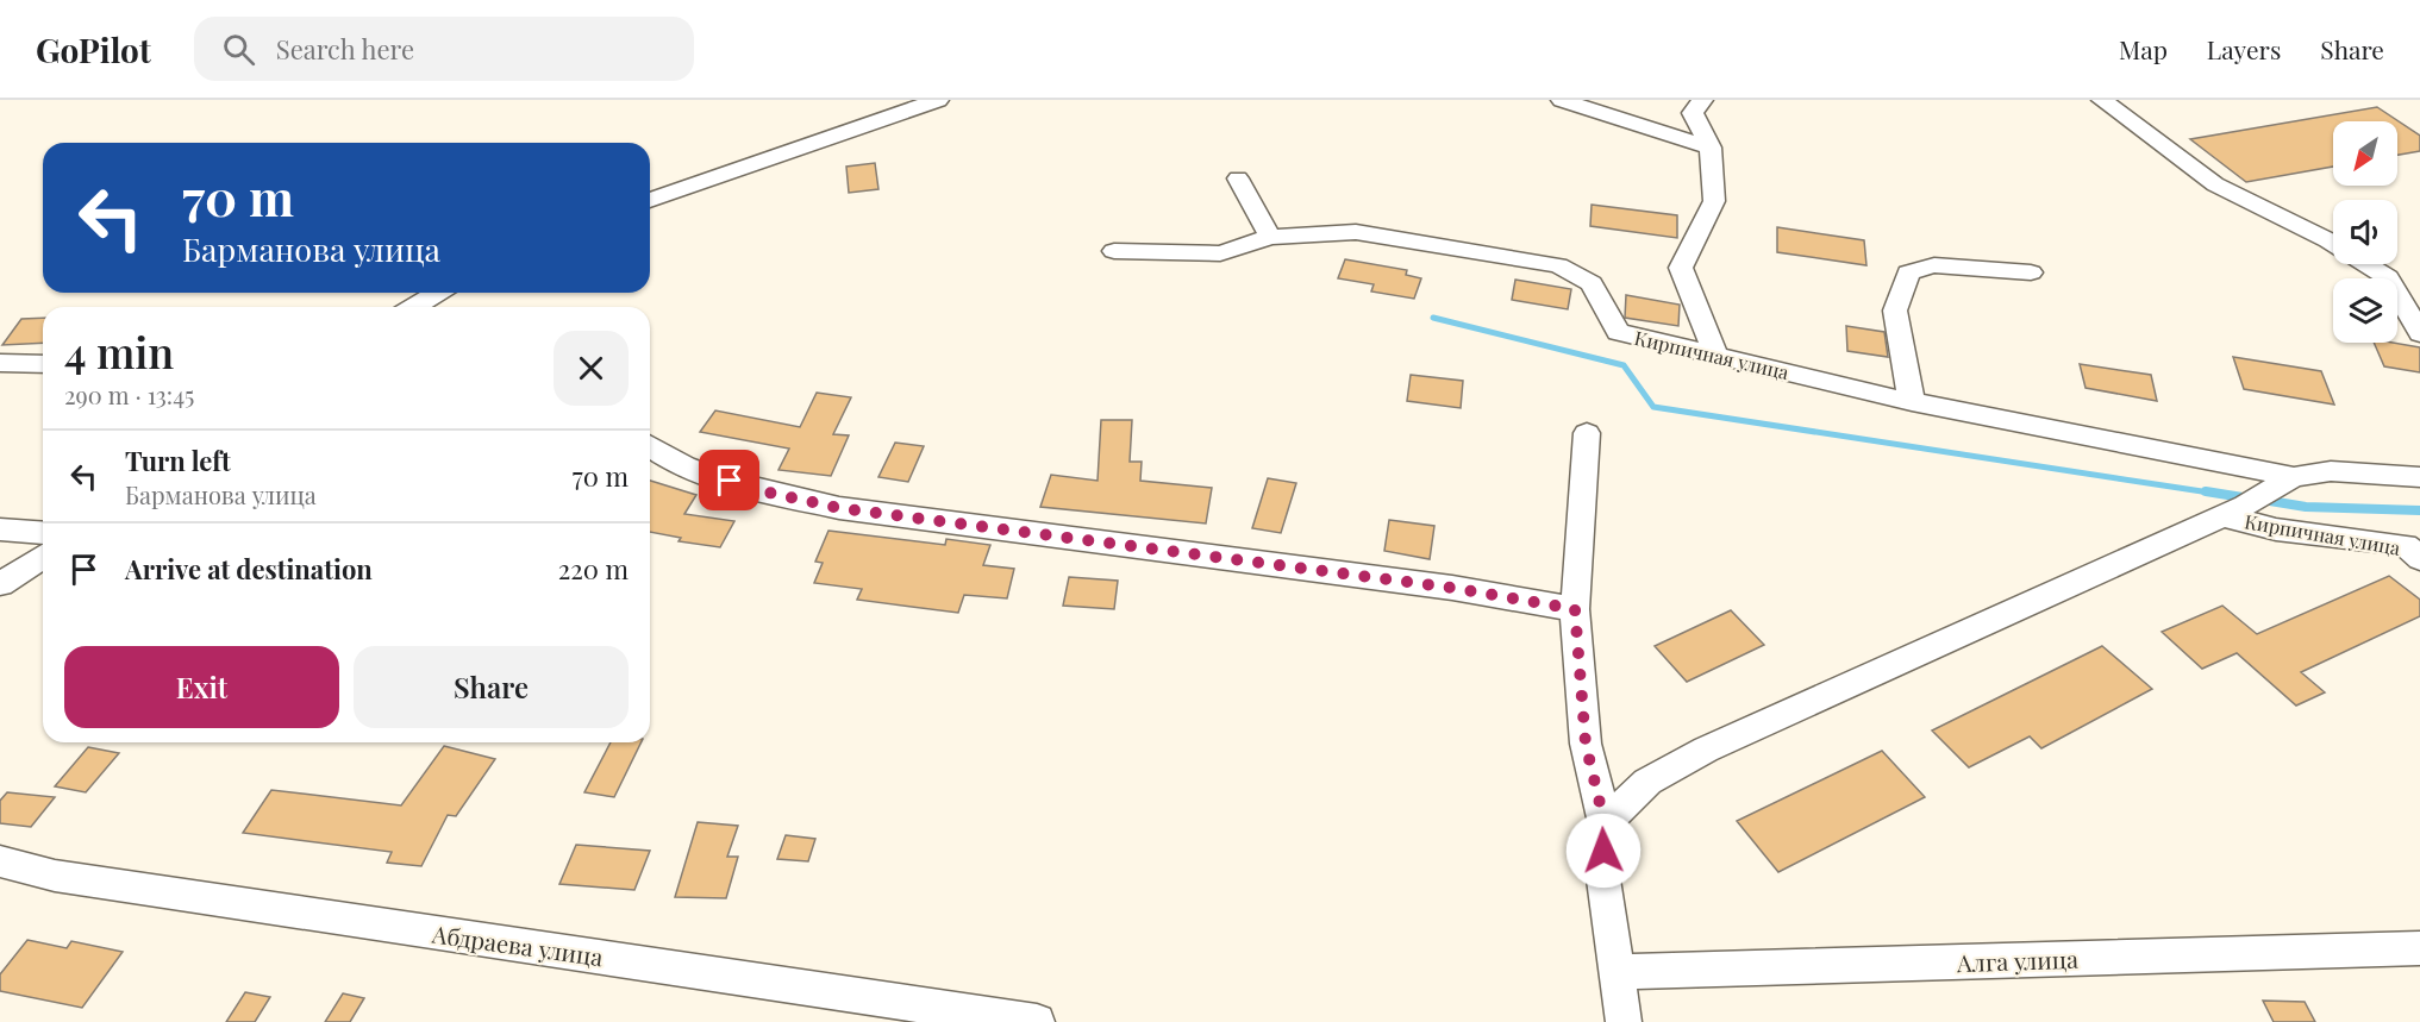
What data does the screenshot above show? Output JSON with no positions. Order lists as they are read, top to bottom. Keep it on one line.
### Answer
{"streets":{"street":["Кирпичная улица","Абдраева улица","Алга улица"]},"north":"bottom left","page":{"header":"GoPilot","search":"Search here","nav":["Map","Layers","Share"],"turn":["70 m","Барманова улица"],"heading":["4 min","290 m · 13:45"],"list":[{"name":"Turn left","note":"Барманова улица","value":"70 m"},{"name":"Arrive at destination","value":"220 m"}],"buttons":["Exit","Share"]}}
